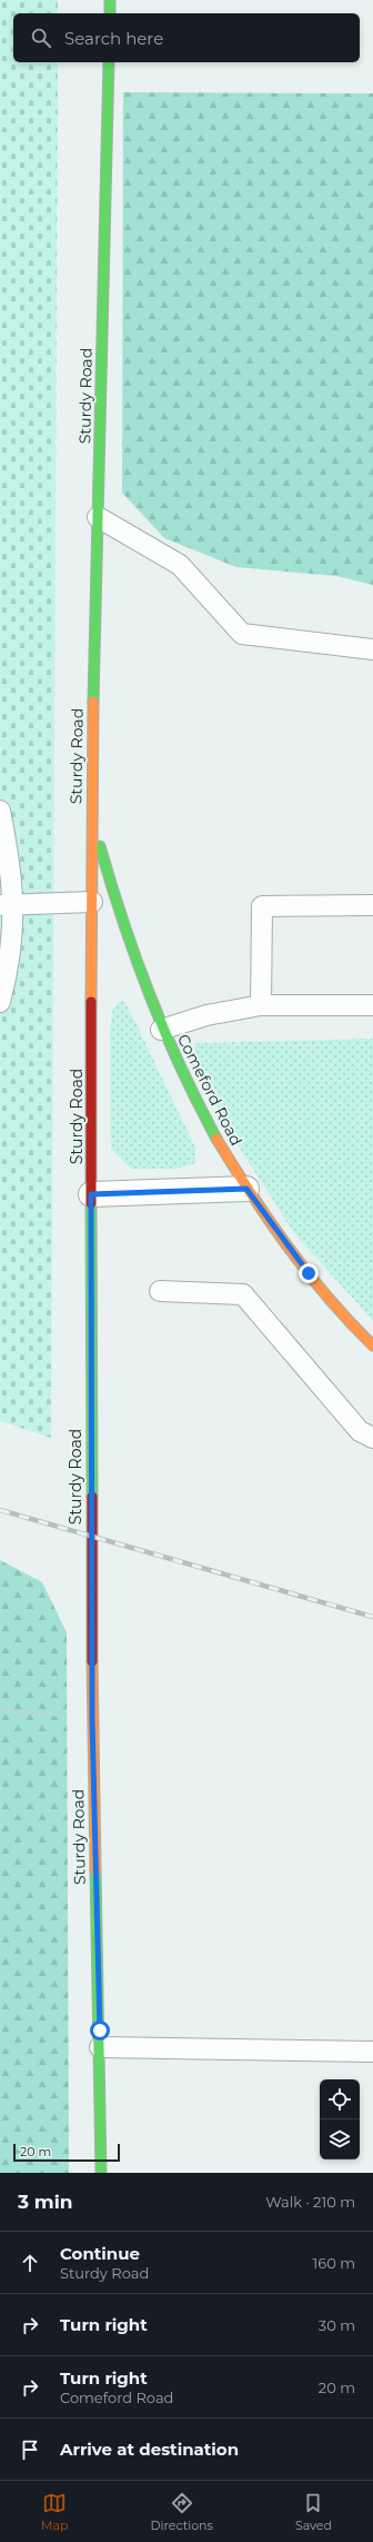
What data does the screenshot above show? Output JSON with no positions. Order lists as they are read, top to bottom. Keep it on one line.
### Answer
{"streets":{"street":["Sturdy Road","Comeford Road"]},"crossings":[["Sturdy Road","Comeford Road"]],"scale_bar":"20 m","page":{"search":"Search here","scale":"20 m","heading":["3 min","Walk · 210 m"],"list":[["Continue","Sturdy Road","160 m"],["Turn right","30 m"],["Turn right","Comeford Road","20 m"],"Arrive at destination"],"nav":["Map","Directions","Saved"]}}
